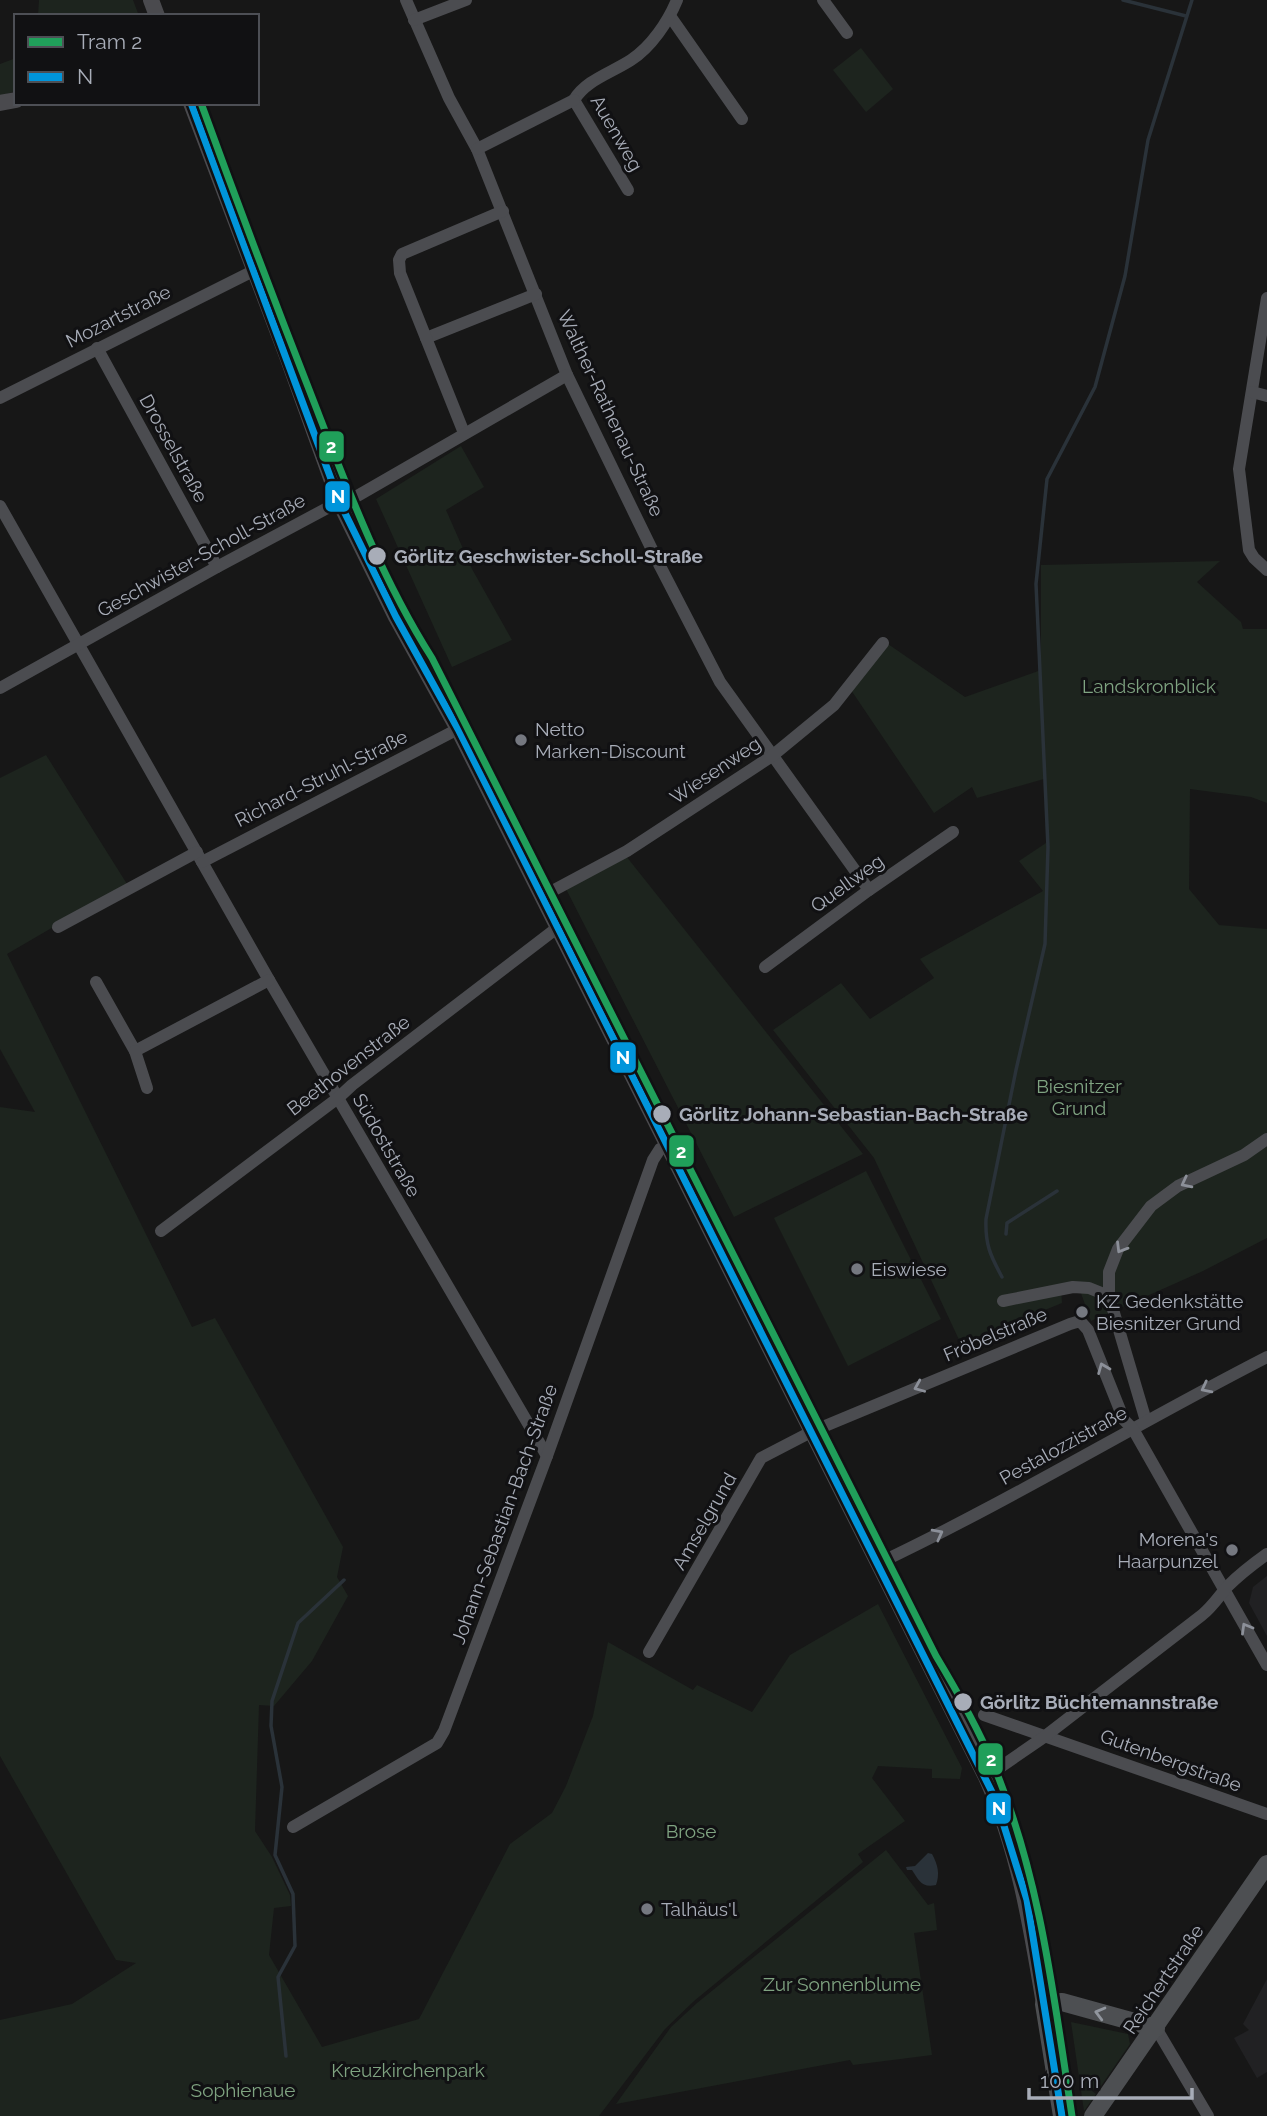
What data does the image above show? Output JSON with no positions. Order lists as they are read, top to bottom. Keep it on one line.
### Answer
{"streets":{"main road":["Reichertstraße"],"street":["Auenweg","Mozartstraße","Walther-Rathenau-Straße","Drosselstraße","Geschwister-Scholl-Straße","Wiesenweg","Richard-Struhl-Straße","Quellweg","Beethovenstraße","Südoststraße","Fröbelstraße","Pestalozzistraße","Johann-Sebastian-Bach-Straße","Amselgrund","Gutenbergstraße"]},"crossings":[["Mozartstraße","Drosselstraße"],["Walther-Rathenau-Straße","Geschwister-Scholl-Straße"],["Walther-Rathenau-Straße","Wiesenweg"],["Walther-Rathenau-Straße","Quellweg"],["Drosselstraße","Geschwister-Scholl-Straße"],["Geschwister-Scholl-Straße","Südoststraße"],["Richard-Struhl-Straße","Südoststraße"],["Beethovenstraße","Südoststraße"],["Südoststraße","Johann-Sebastian-Bach-Straße"],["Fröbelstraße","Pestalozzistraße"],["Fröbelstraße","Amselgrund"]],"parks":["Landskronblick","Biesnitzer Grund","Brose","Zur Sonnenblume","Kreuzkirchenpark","Sophienaue"],"places":["Görlitz Geschwister-Scholl-Straße","Netto Marken-Discount","Görlitz Johann-Sebastian-Bach-Straße","Eiswiese","KZ Gedenkstätte Biesnitzer Grund","Morena's Haarpunzel","Görlitz Büchtemannstraße","Talhäus'l"],"lines":["tram line 2","transit line N"],"legend":["Tram 2","N"],"scale_bar":"100 m"}
